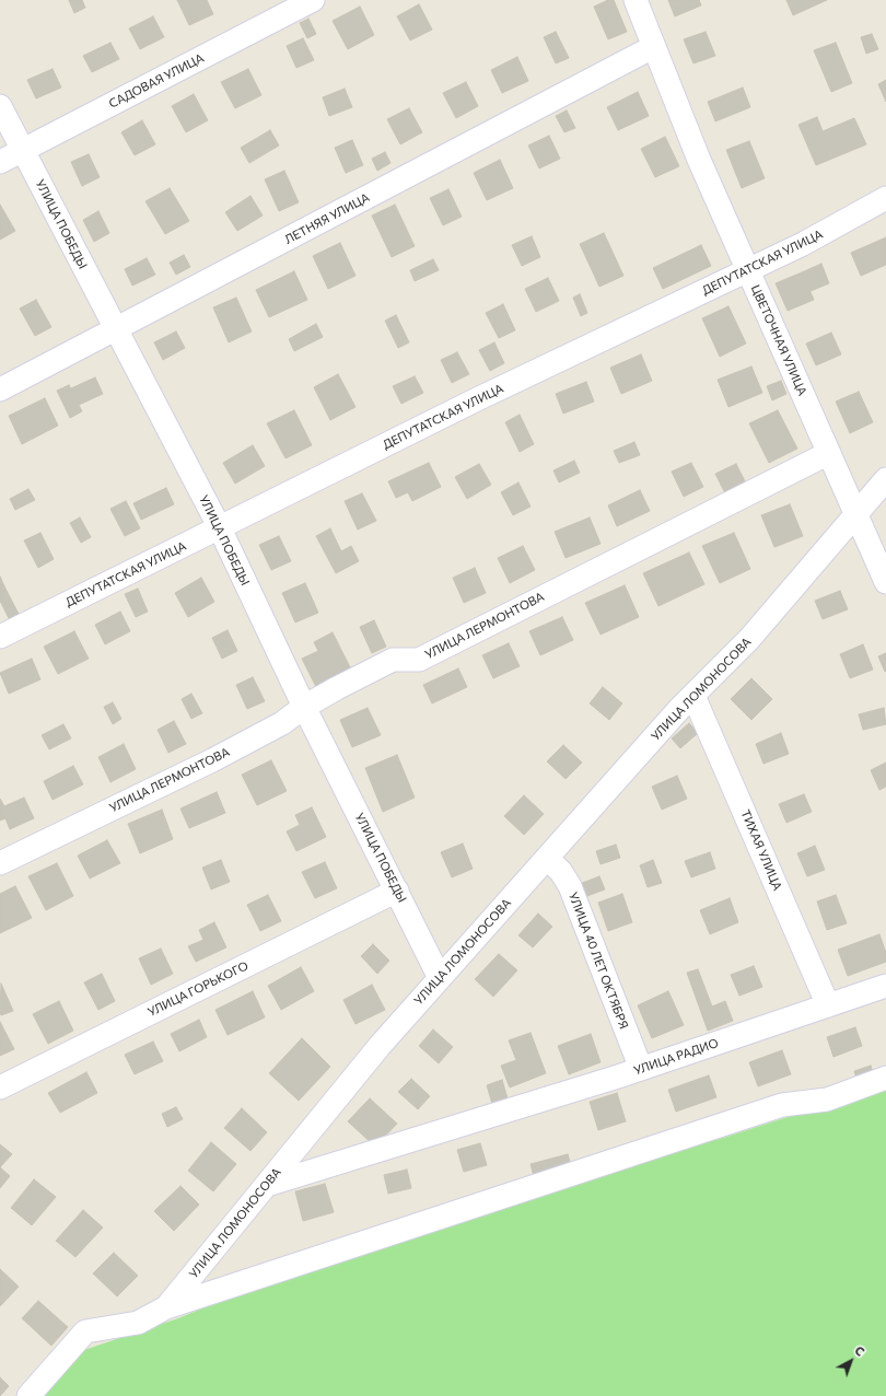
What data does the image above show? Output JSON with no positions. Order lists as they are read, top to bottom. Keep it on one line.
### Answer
{"streets":{"street":["САДОВАЯ УЛИЦА","ЛЕТНЯЯ УЛИЦА","УЛИЦА ПОБЕДЫ","ДЕПУТАТСКАЯ УЛИЦА","ЦВЕТОЧНАЯ УЛИЦА","УЛИЦА ЛЕРМОНТОВА","УЛИЦА ЛОМОНОСОВА","ТИХАЯ УЛИЦА","УЛИЦА 40 ЛЕТ ОКТЯБРЯ","УЛИЦА ГОРЬКОГО","УЛИЦА РАДИО"]},"crossings":[["САДОВАЯ УЛИЦА","УЛИЦА ПОБЕДЫ"],["ЛЕТНЯЯ УЛИЦА","УЛИЦА ПОБЕДЫ"],["ЛЕТНЯЯ УЛИЦА","ЦВЕТОЧНАЯ УЛИЦА"],["УЛИЦА ПОБЕДЫ","ДЕПУТАТСКАЯ УЛИЦА"],["УЛИЦА ПОБЕДЫ","УЛИЦА ЛЕРМОНТОВА"],["УЛИЦА ПОБЕДЫ","УЛИЦА ЛОМОНОСОВА"],["УЛИЦА ПОБЕДЫ","УЛИЦА ГОРЬКОГО"],["ДЕПУТАТСКАЯ УЛИЦА","ЦВЕТОЧНАЯ УЛИЦА"],["ЦВЕТОЧНАЯ УЛИЦА","УЛИЦА ЛЕРМОНТОВА"],["ЦВЕТОЧНАЯ УЛИЦА","УЛИЦА ЛОМОНОСОВА"],["УЛИЦА ЛОМОНОСОВА","ТИХАЯ УЛИЦА"],["УЛИЦА ЛОМОНОСОВА","УЛИЦА 40 ЛЕТ ОКТЯБРЯ"],["УЛИЦА ЛОМОНОСОВА","УЛИЦА РАДИО"],["ТИХАЯ УЛИЦА","УЛИЦА РАДИО"],["УЛИЦА 40 ЛЕТ ОКТЯБРЯ","УЛИЦА РАДИО"]],"north":"top right"}
